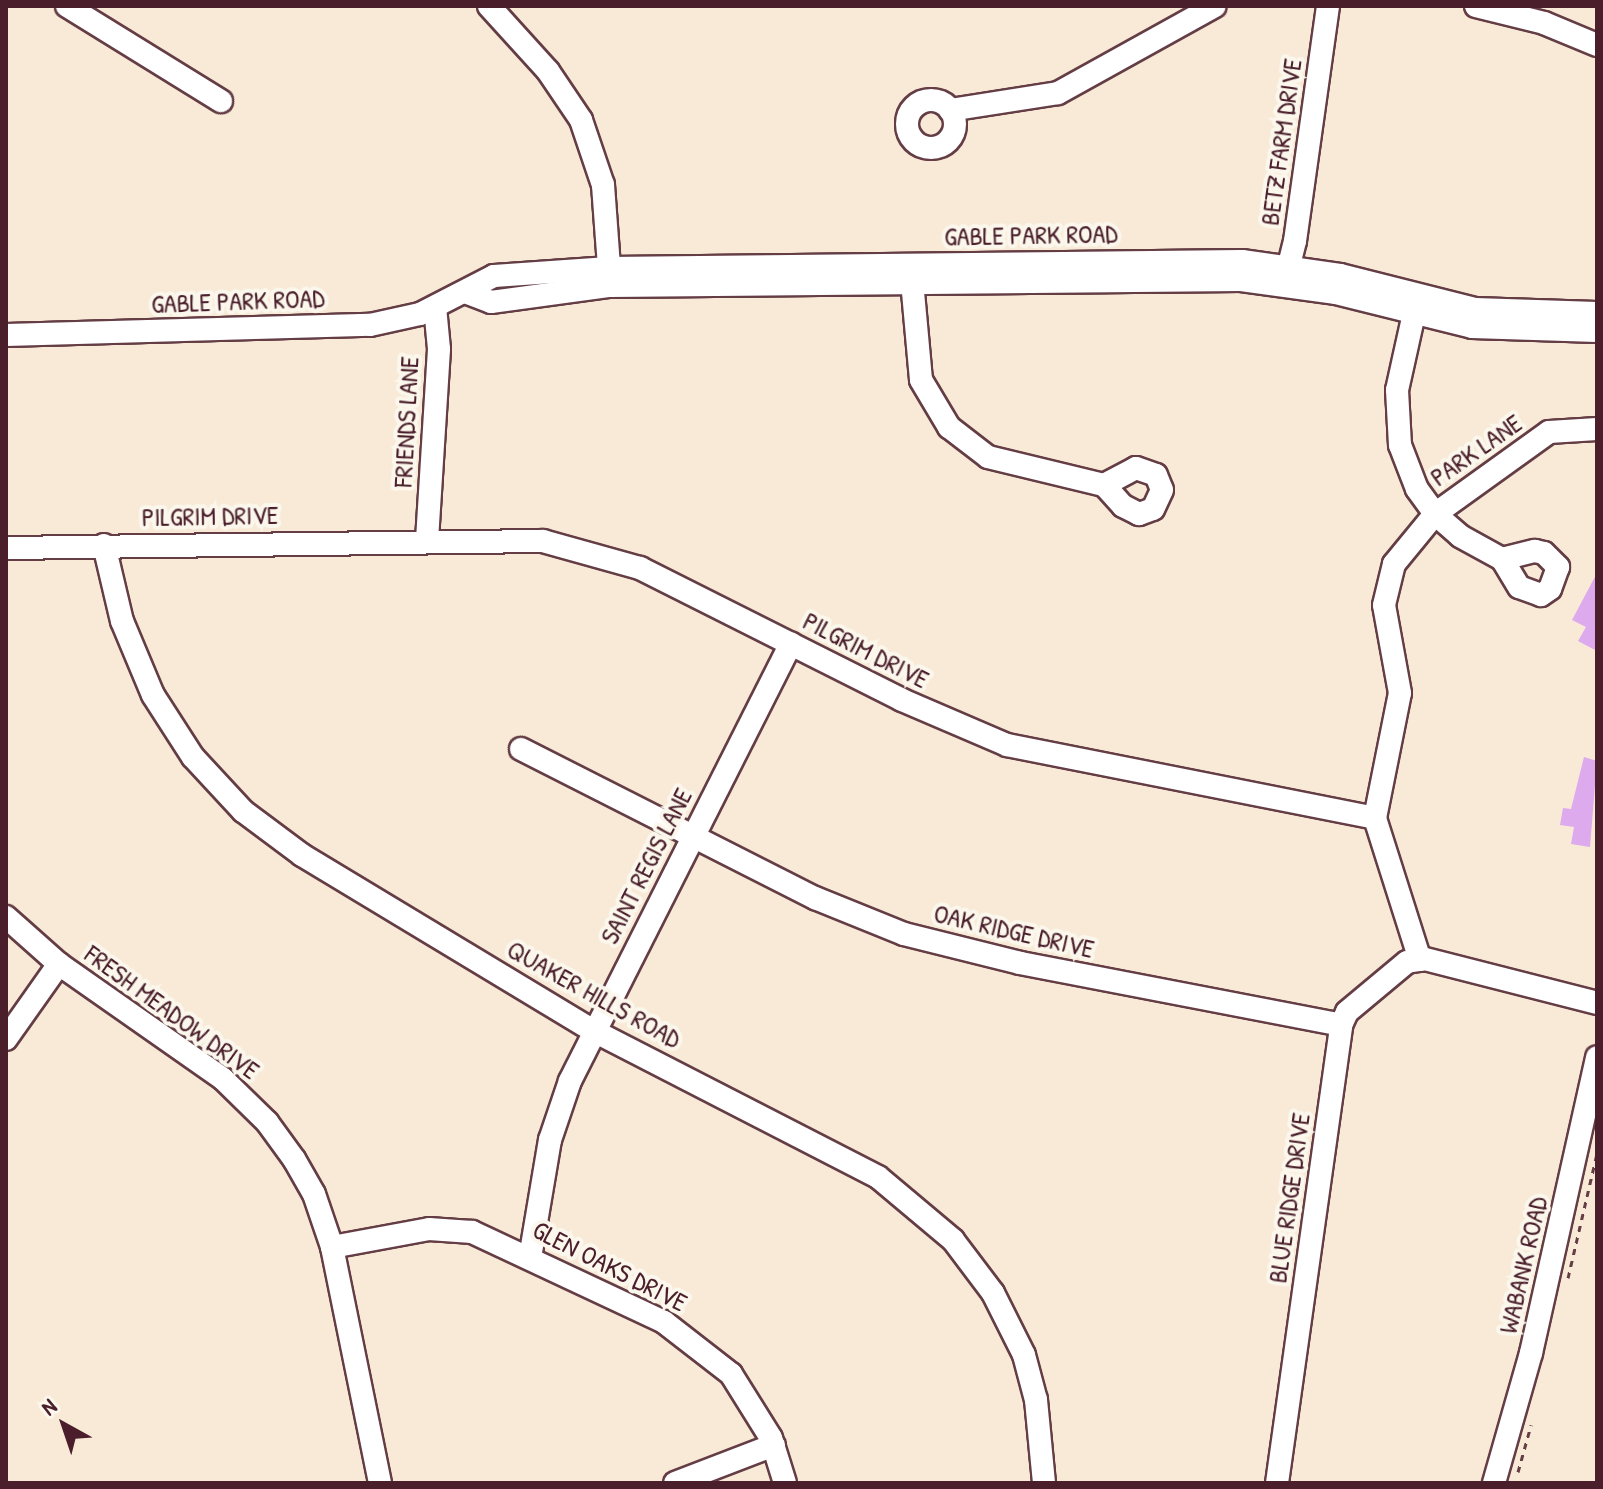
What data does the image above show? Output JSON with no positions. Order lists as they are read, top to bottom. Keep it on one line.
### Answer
{"streets":{"street":["BETZ FARM DRIVE","GABLE PARK ROAD","FRIENDS LANE","PARK LANE","PILGRIM DRIVE","SAINT REGIS LANE","OAK RIDGE DRIVE","QUAKER HILLS ROAD","FRESH MEADOW DRIVE","BLUE RIDGE DRIVE","WABANK ROAD","GLEN OAKS DRIVE"]},"crossings":[["BETZ FARM DRIVE","GABLE PARK ROAD"],["GABLE PARK ROAD","FRIENDS LANE"],["FRIENDS LANE","PILGRIM DRIVE"],["PARK LANE","PILGRIM DRIVE"],["PILGRIM DRIVE","SAINT REGIS LANE"],["PILGRIM DRIVE","QUAKER HILLS ROAD"],["SAINT REGIS LANE","OAK RIDGE DRIVE"],["SAINT REGIS LANE","QUAKER HILLS ROAD"],["SAINT REGIS LANE","GLEN OAKS DRIVE"],["OAK RIDGE DRIVE","BLUE RIDGE DRIVE"],["FRESH MEADOW DRIVE","GLEN OAKS DRIVE"]],"north":"top left"}
